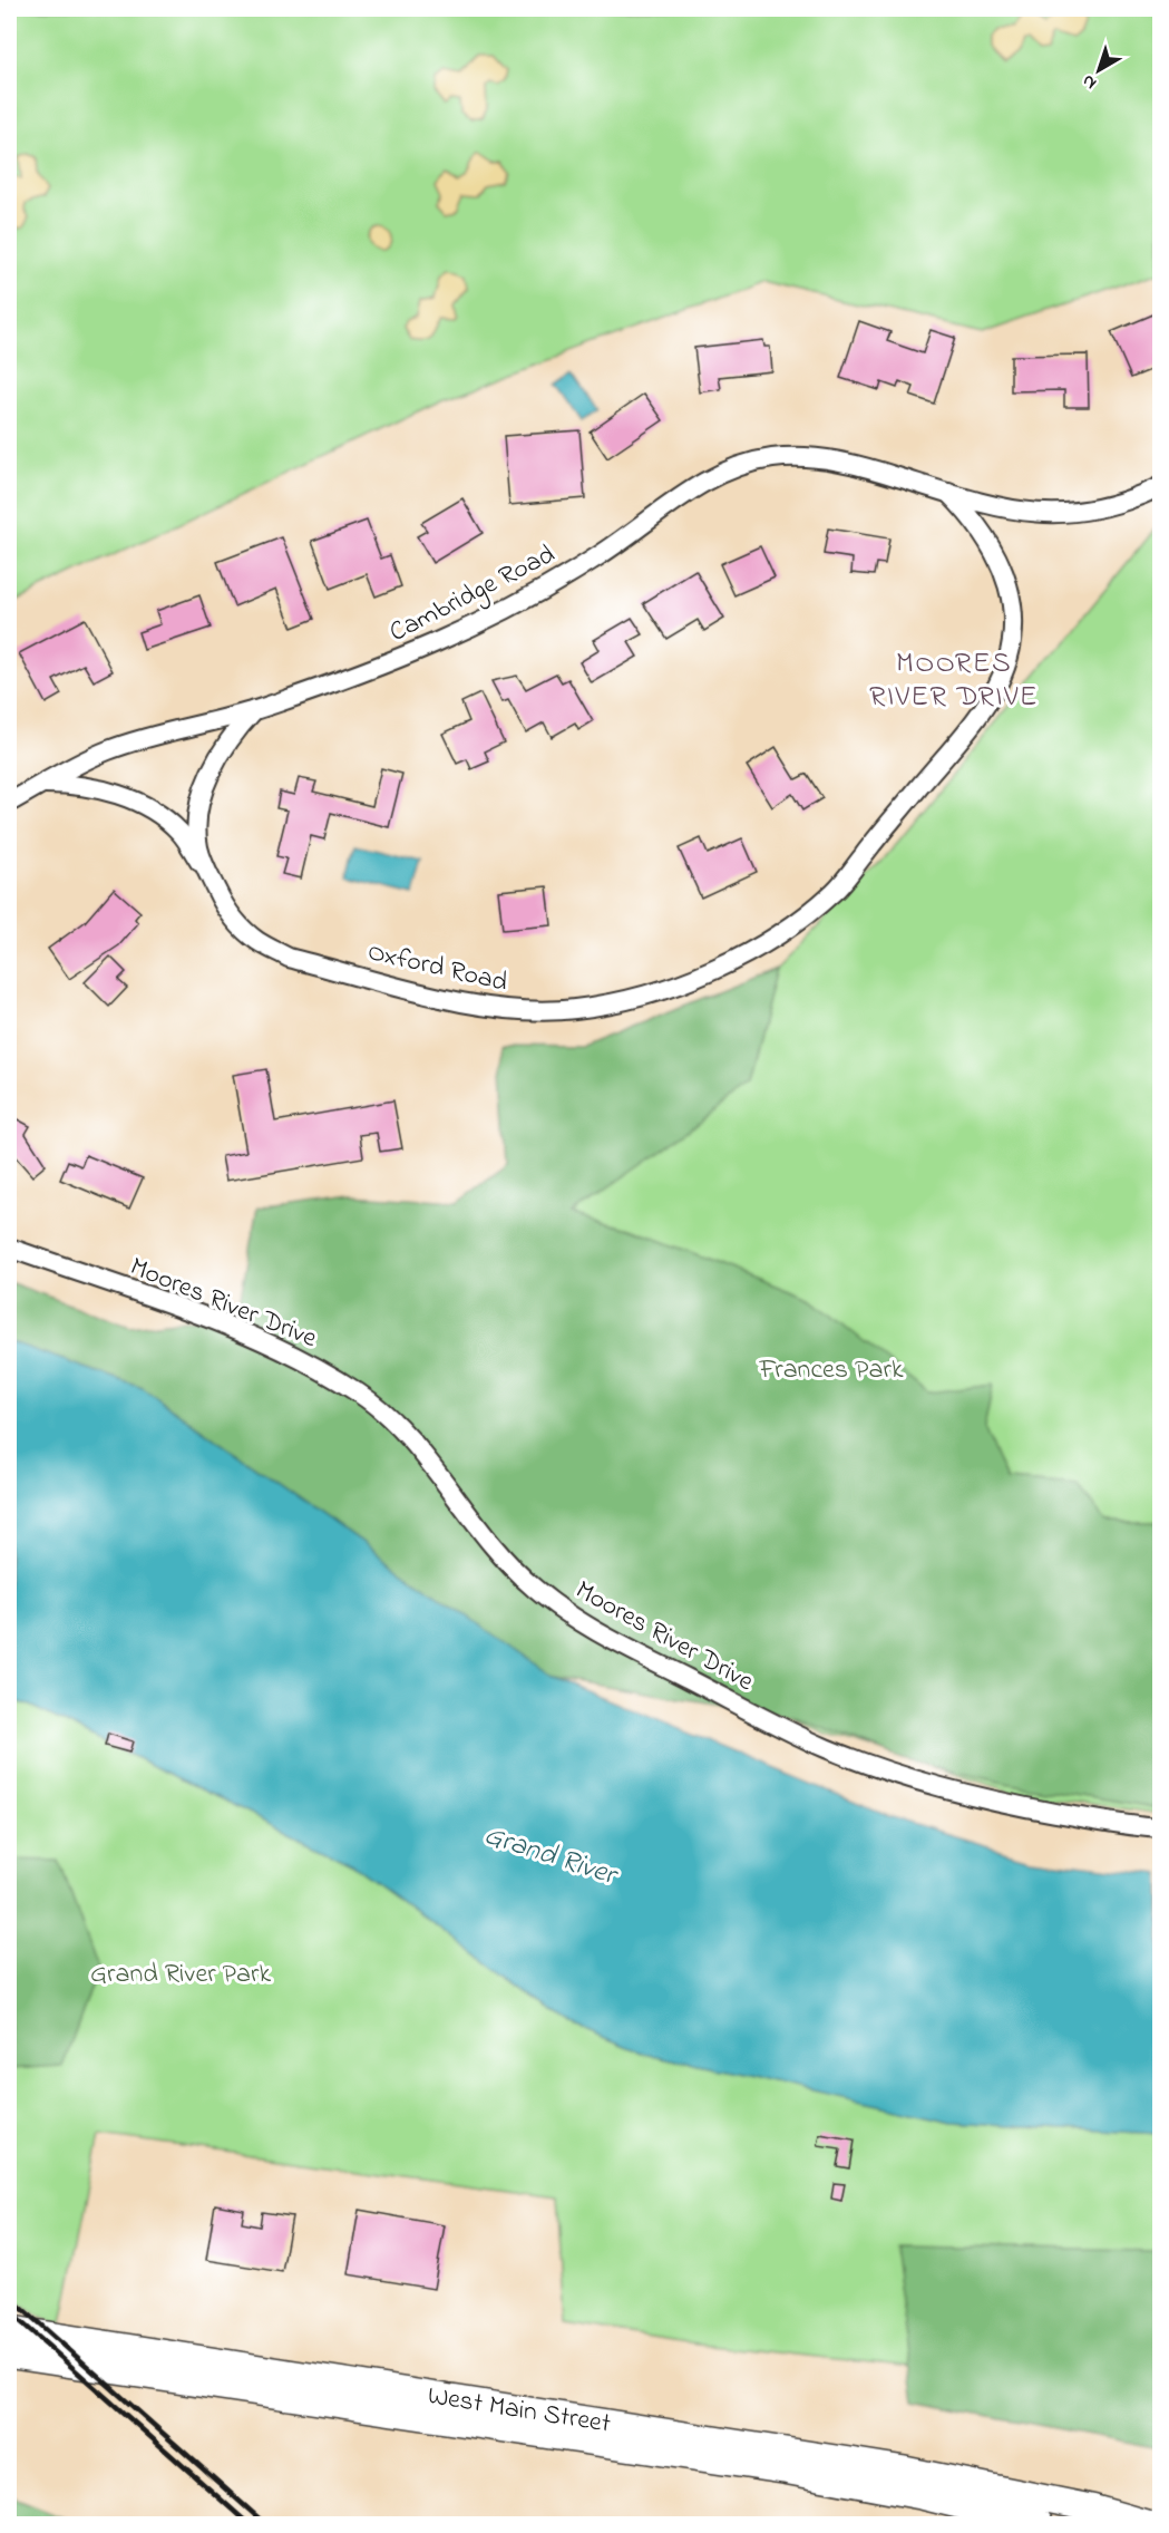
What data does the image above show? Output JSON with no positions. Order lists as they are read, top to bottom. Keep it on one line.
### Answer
{"streets":{"main road":["West Main Street"],"street":["Cambridge Road","Oxford Road","Moores River Drive"]},"crossings":[["Cambridge Road","Oxford Road"]],"districts":["MOORES RIVER DRIVE"],"water":["Grand River"],"parks":["Frances Park","Grand River Park"],"north":"bottom left"}
